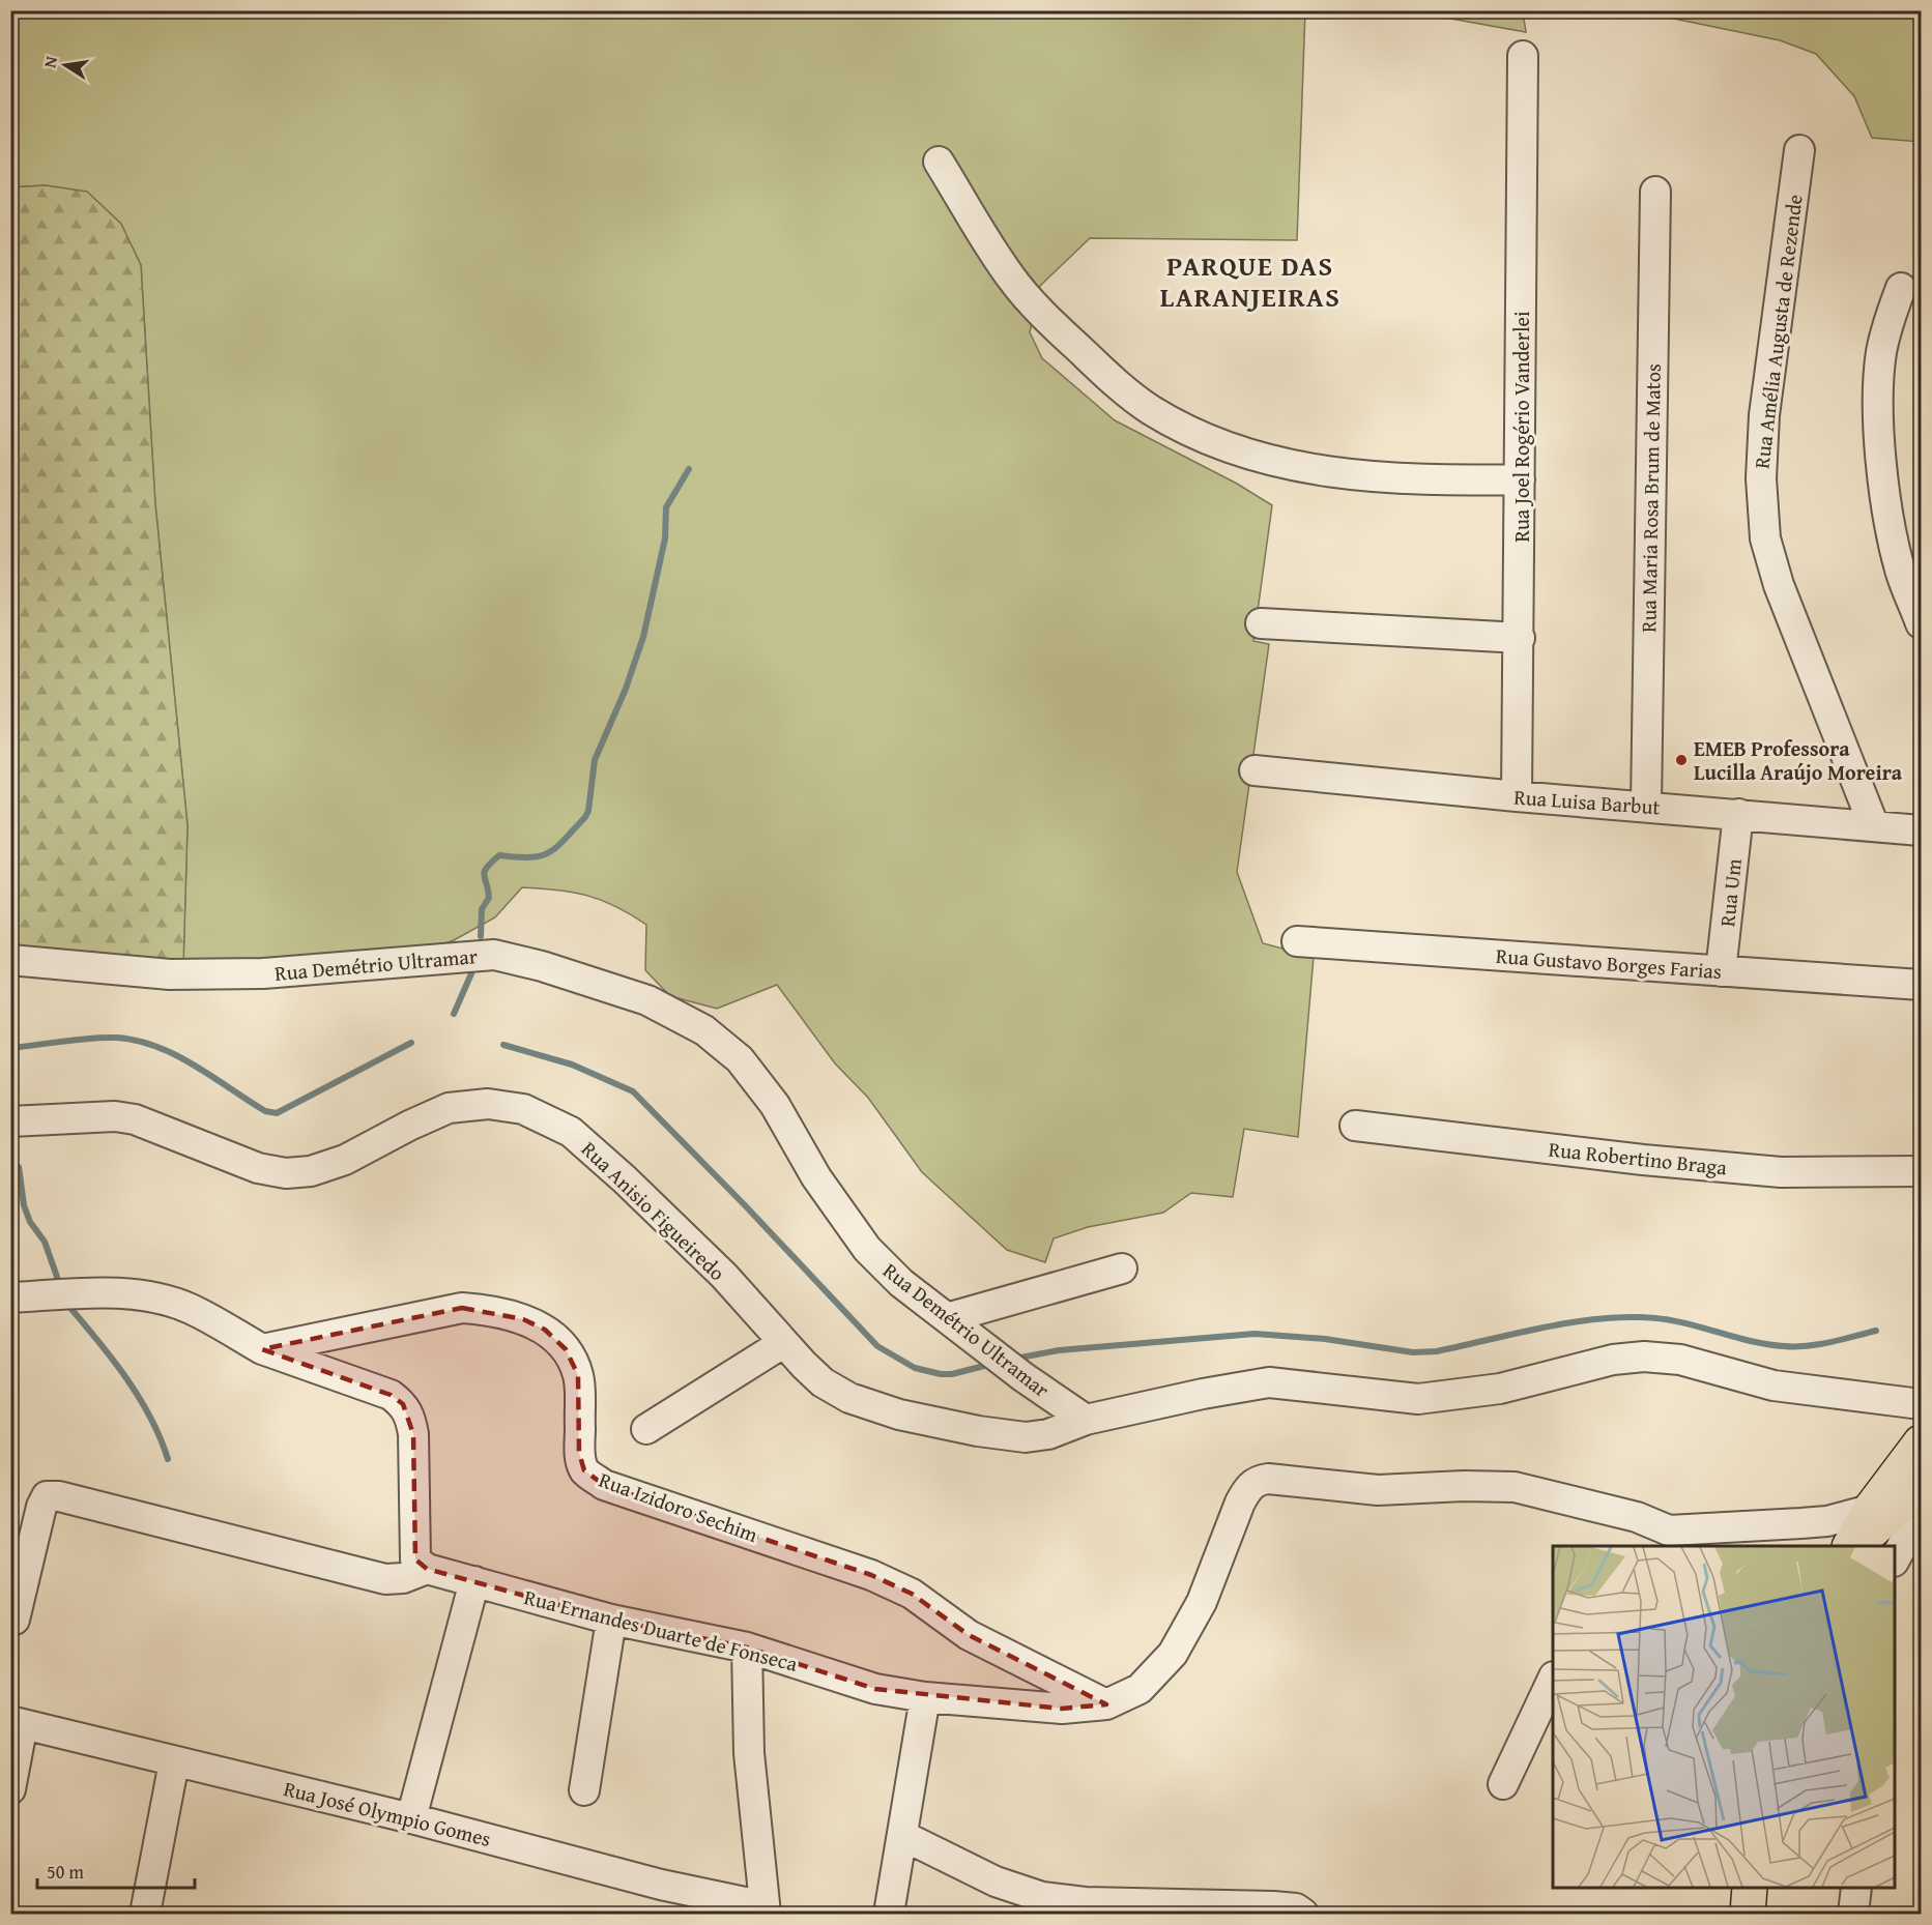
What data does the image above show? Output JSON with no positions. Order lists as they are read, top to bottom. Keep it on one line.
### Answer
{"streets":{"street":["Rua Amélia Augusta de Rezende","Rua Joel Rogério Vanderlei","Rua Maria Rosa Brum de Matos","Rua Luisa Barbut","Rua Um","Rua Gustavo Borges Farias","Rua Demétrio Ultramar","Rua Robertino Braga","Rua Anisio Figueiredo","Rua Izidoro Sechim","Rua Ernandes Duarte de Fonseca","Rua José Olympio Gomes"]},"crossings":[["Rua Amélia Augusta de Rezende","Rua Luisa Barbut"],["Rua Joel Rogério Vanderlei","Rua Luisa Barbut"],["Rua Maria Rosa Brum de Matos","Rua Luisa Barbut"],["Rua Luisa Barbut","Rua Um"],["Rua Um","Rua Gustavo Borges Farias"],["Rua Demétrio Ultramar","Rua Anisio Figueiredo"],["Rua Izidoro Sechim","Rua Ernandes Duarte de Fonseca"]],"districts":["PARQUE DAS LARANJEIRAS"],"places":["EMEB Professora Lucilla Araújo Moreira"],"scale_bar":"50 m","north":"left"}
